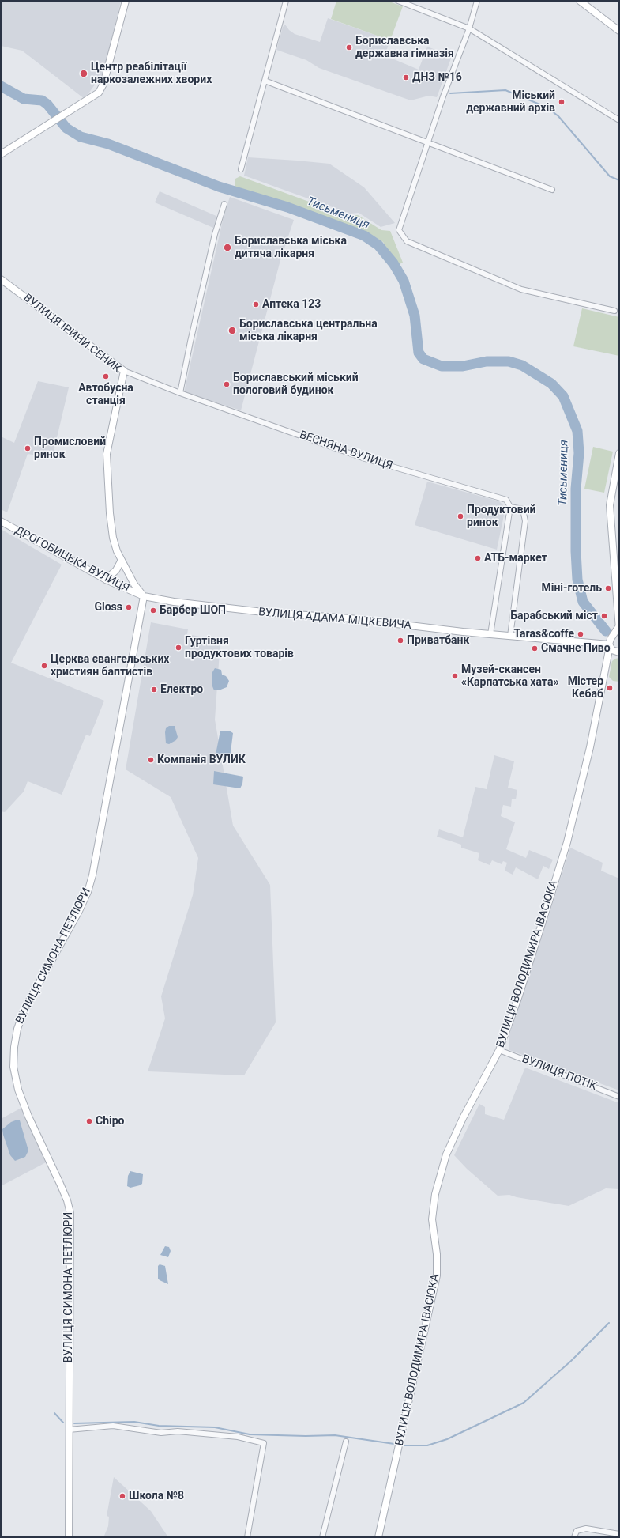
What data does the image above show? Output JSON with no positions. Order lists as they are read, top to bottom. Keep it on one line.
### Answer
{"streets":{"main road":["ВУЛИЦЯ ІРИНИ СЕНИК","ДРОГОБИЦЬКА ВУЛИЦЯ","ВУЛИЦЯ АДАМА МІЦКЕВИЧА","ВУЛИЦЯ СИМОНА ПЕТЛЮРИ","ВУЛИЦЯ ВОЛОДИМИРА ІВАСЮКА"],"street":["ВЕСНЯНА ВУЛИЦЯ","ВУЛИЦЯ ПОТІК"]},"crossings":[["ВУЛИЦЯ ІРИНИ СЕНИК","ВЕСНЯНА ВУЛИЦЯ"],["ВУЛИЦЯ ІРИНИ СЕНИК","ДРОГОБИЦЬКА ВУЛИЦЯ"],["ВУЛИЦЯ ІРИНИ СЕНИК","ВУЛИЦЯ АДАМА МІЦКЕВИЧА"],["ВУЛИЦЯ ІРИНИ СЕНИК","ВУЛИЦЯ СИМОНА ПЕТЛЮРИ"],["ВЕСНЯНА ВУЛИЦЯ","ВУЛИЦЯ АДАМА МІЦКЕВИЧА"],["ДРОГОБИЦЬКА ВУЛИЦЯ","ВУЛИЦЯ АДАМА МІЦКЕВИЧА"],["ДРОГОБИЦЬКА ВУЛИЦЯ","ВУЛИЦЯ СИМОНА ПЕТЛЮРИ"],["ВУЛИЦЯ АДАМА МІЦКЕВИЧА","ВУЛИЦЯ СИМОНА ПЕТЛЮРИ"],["ВУЛИЦЯ АДАМА МІЦКЕВИЧА","ВУЛИЦЯ ВОЛОДИМИРА ІВАСЮКА"],["ВУЛИЦЯ ВОЛОДИМИРА ІВАСЮКА","ВУЛИЦЯ ПОТІК"]],"water":["Тисьмениця"],"places":["Бориславська державна гімназія","Центр реабілітації наркозалежних хворих","ДНЗ №16","Міський державний архів","Бориславська міська дитяча лікарня","Аптека 123","Бориславська центральна міська лікарня","Автобусна станція","Бориславський міський пологовий будинок","Промисловий ринок","Продуктовий ринок","АТБ-маркет","Міні-готель","Gloss","Барбер ШОП","Барабський міст","Taras&coffe","Приватбанк","Гуртівня продуктових товарів","Смачне Пиво","Церква євангельських християн баптистів","Музей-скансен «Карпатська хата»","Містер Кебаб","Електро","Компанія ВУЛИК","Chipo","Школа №8"]}
